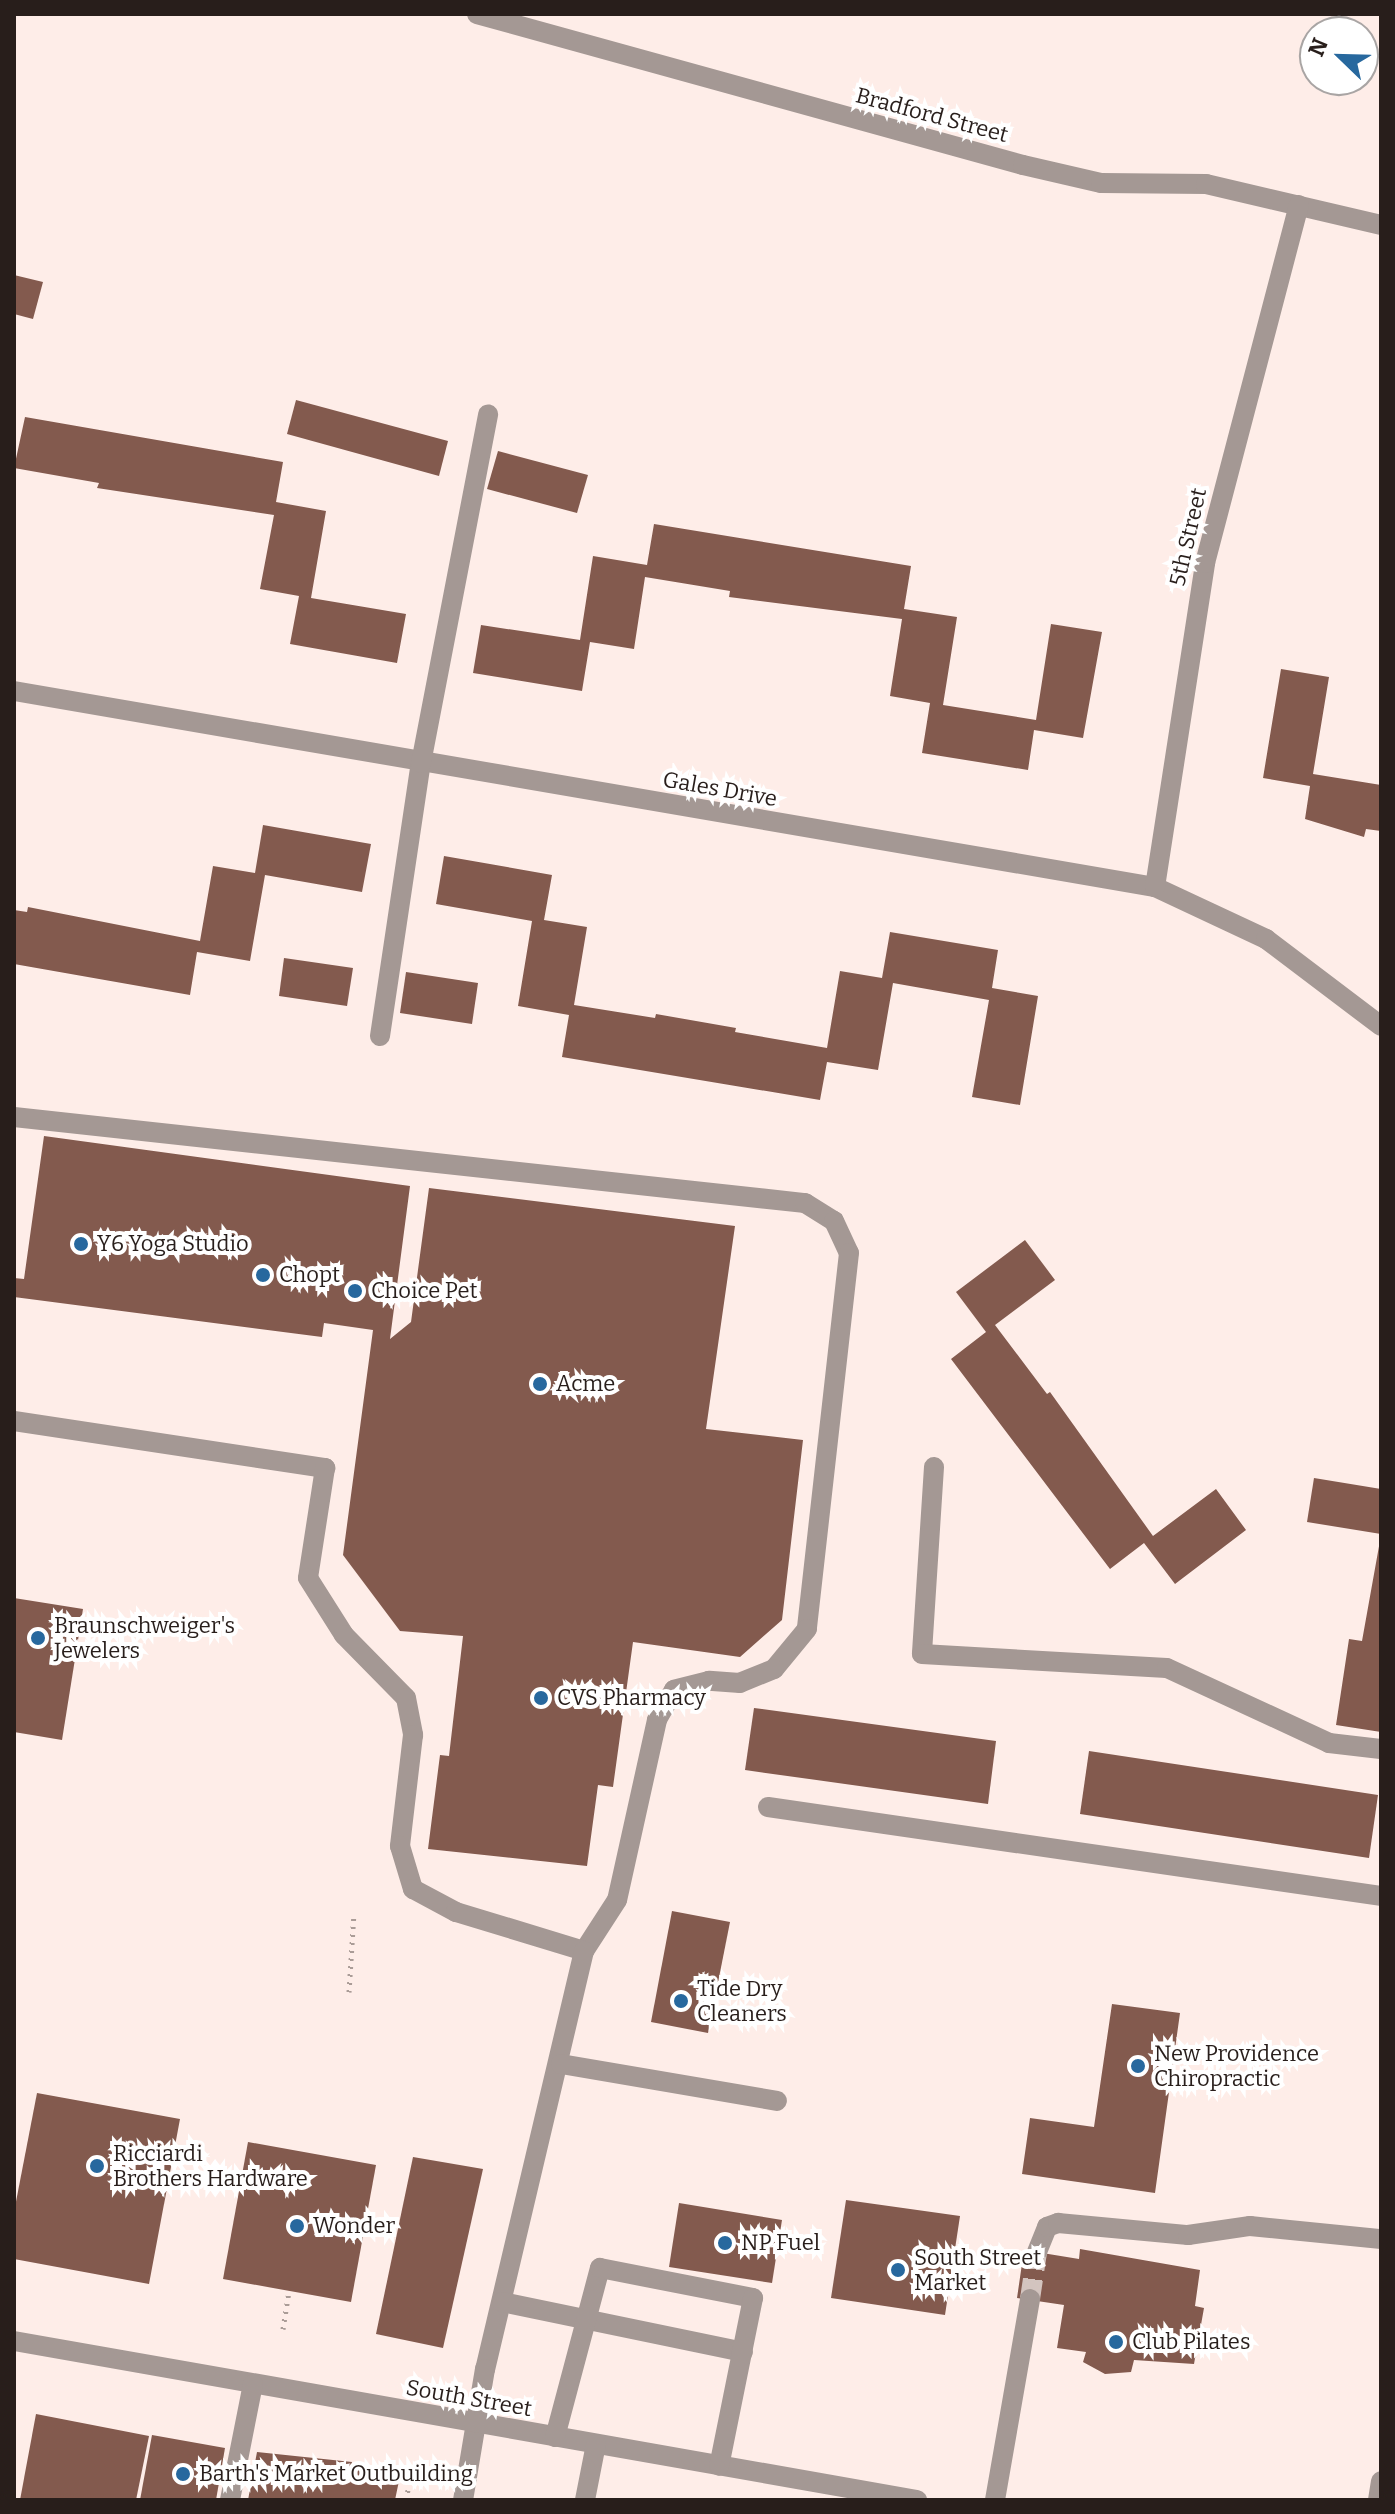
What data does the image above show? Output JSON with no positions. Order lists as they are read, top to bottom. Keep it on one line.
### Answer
{"streets":{"street":["Bradford Street","5th Street","Gales Drive","South Street"]},"crossings":[["Bradford Street","5th Street"],["5th Street","Gales Drive"]],"places":["Y6 Yoga Studio","Chopt","Choice Pet","Acme","Braunschweiger's Jewelers","CVS Pharmacy","Tide Dry Cleaners","New Providence Chiropractic","Ricciardi Brothers Hardware","Wonder","NP Fuel","South Street Market","Club Pilates","Barth's Market Outbuilding"],"north":"top left"}
